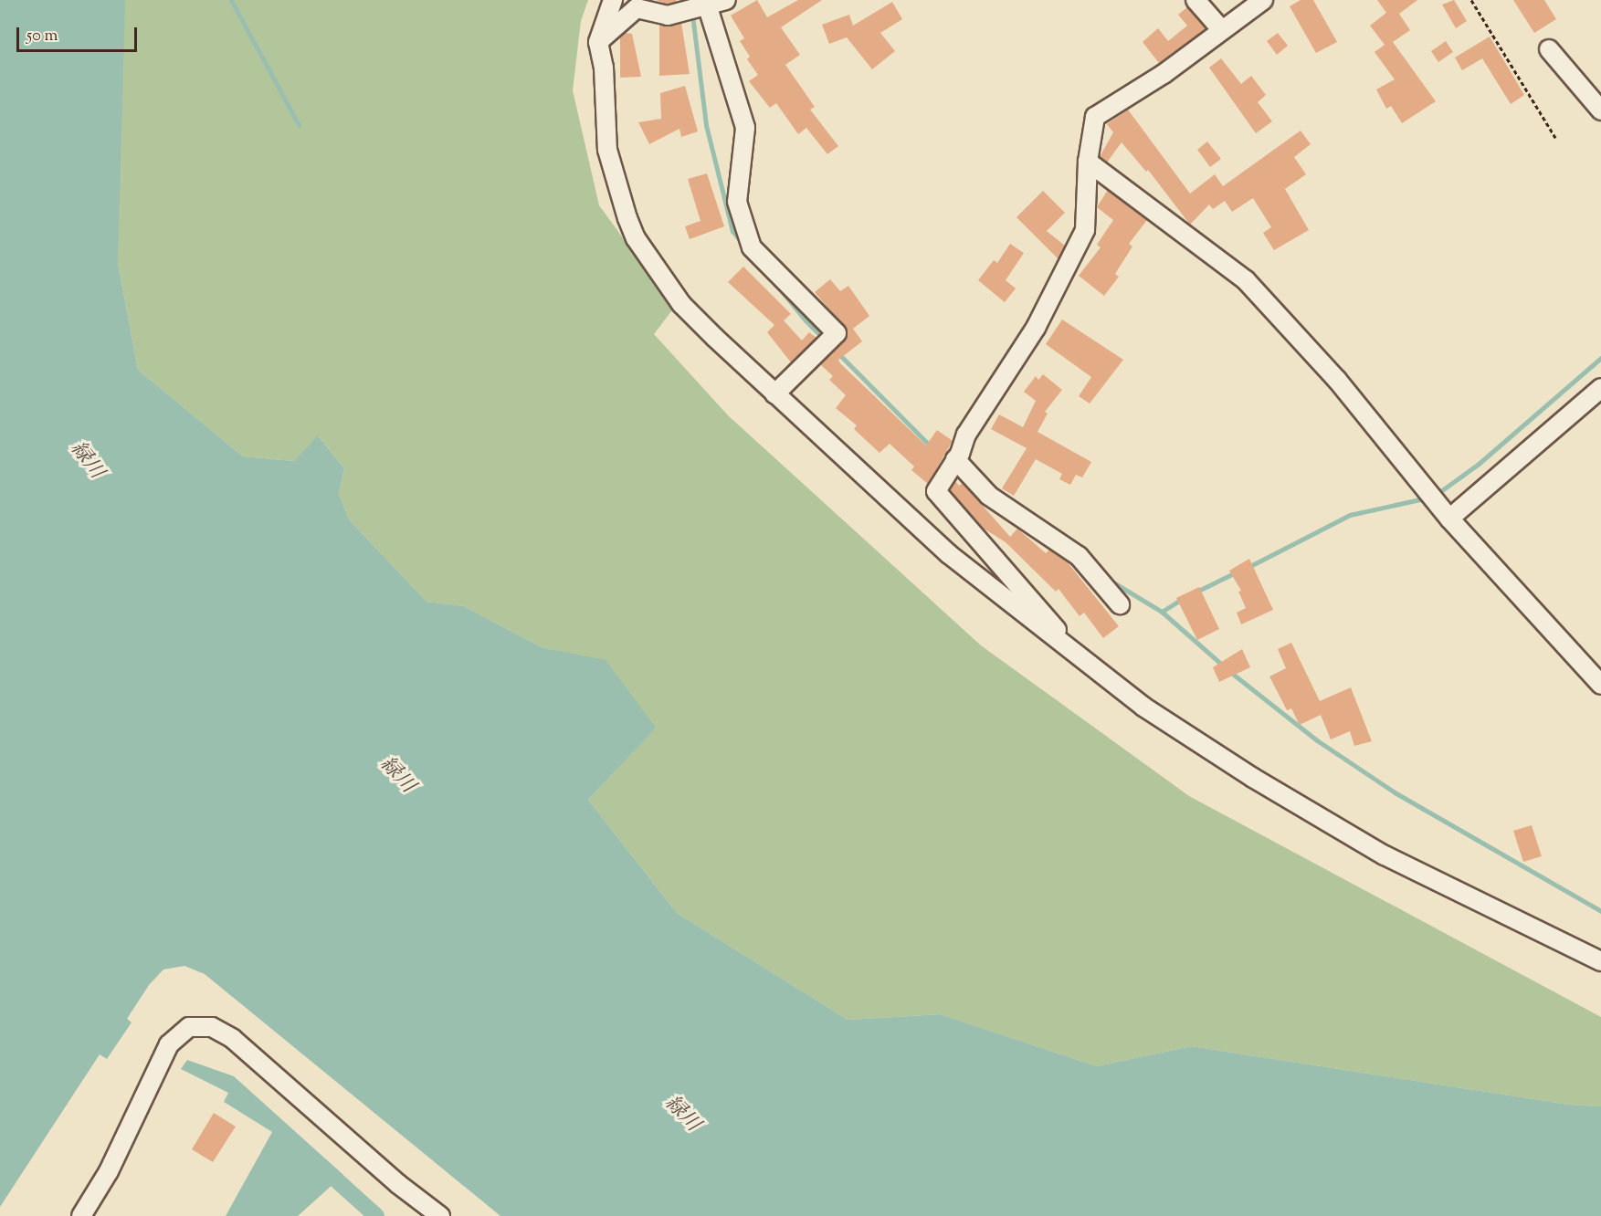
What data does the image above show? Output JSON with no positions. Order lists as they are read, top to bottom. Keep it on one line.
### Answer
{"water":["緑川"],"scale_bar":"50 m"}
